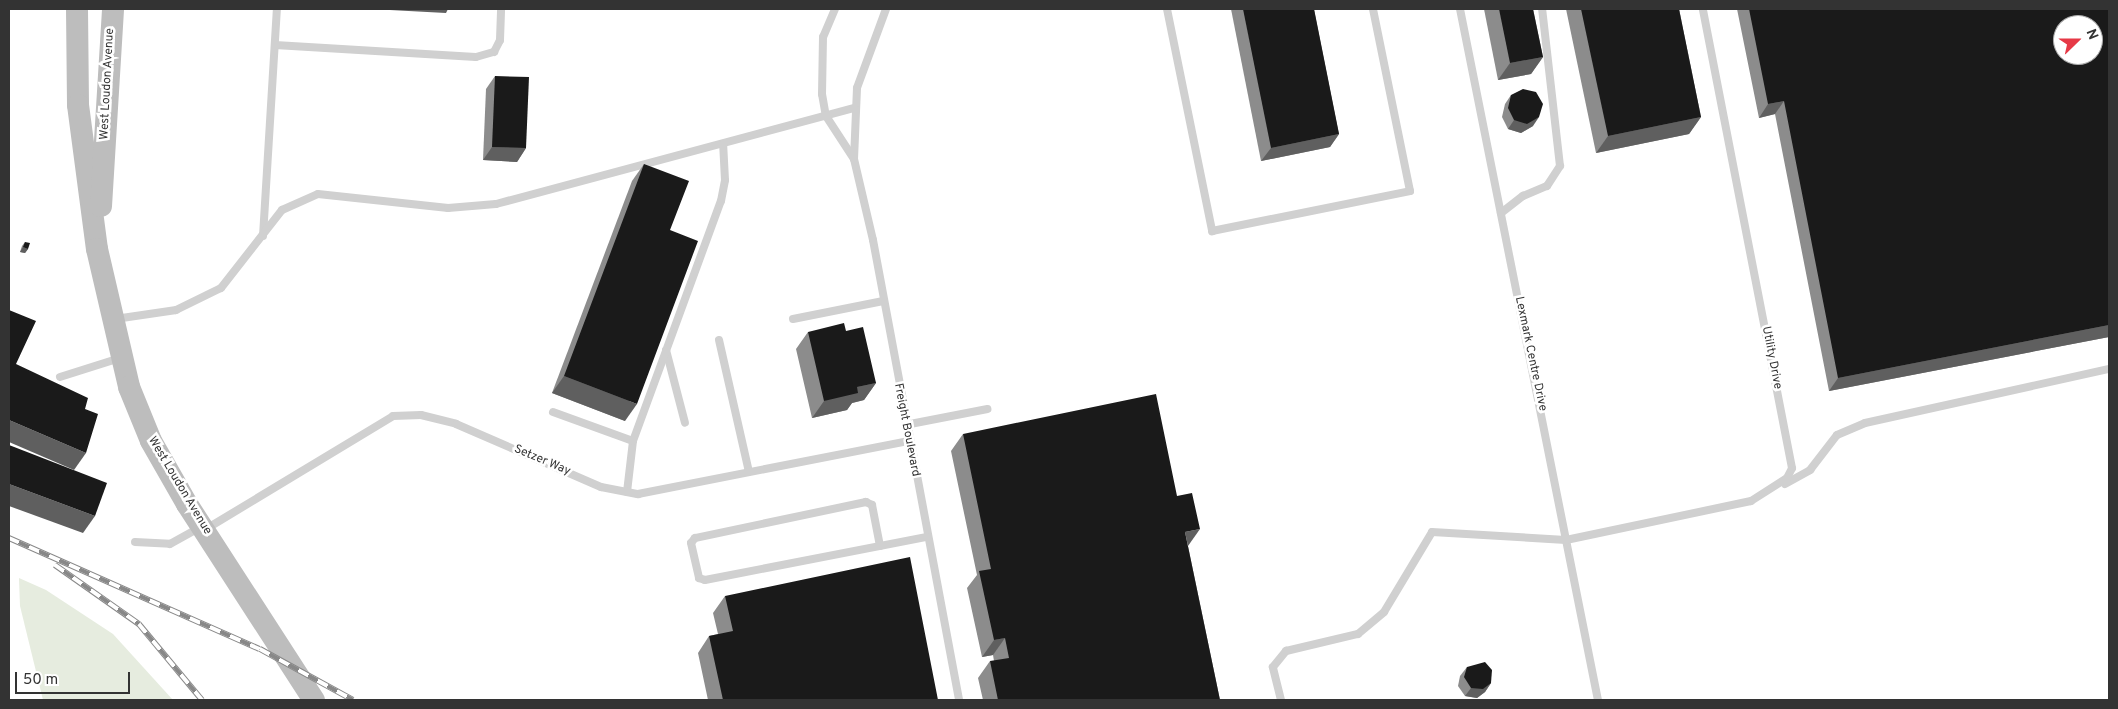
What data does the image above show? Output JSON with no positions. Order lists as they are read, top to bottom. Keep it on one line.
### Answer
{"streets":{"main road":["West Loudon Avenue"],"lane":["Lexmark Centre Drive","Utility Drive","Freight Boulevard","Setzer Way"]},"crossings":[["West Loudon Avenue","Setzer Way"],["Freight Boulevard","Setzer Way"]],"scale_bar":"50 m","north":"right"}
